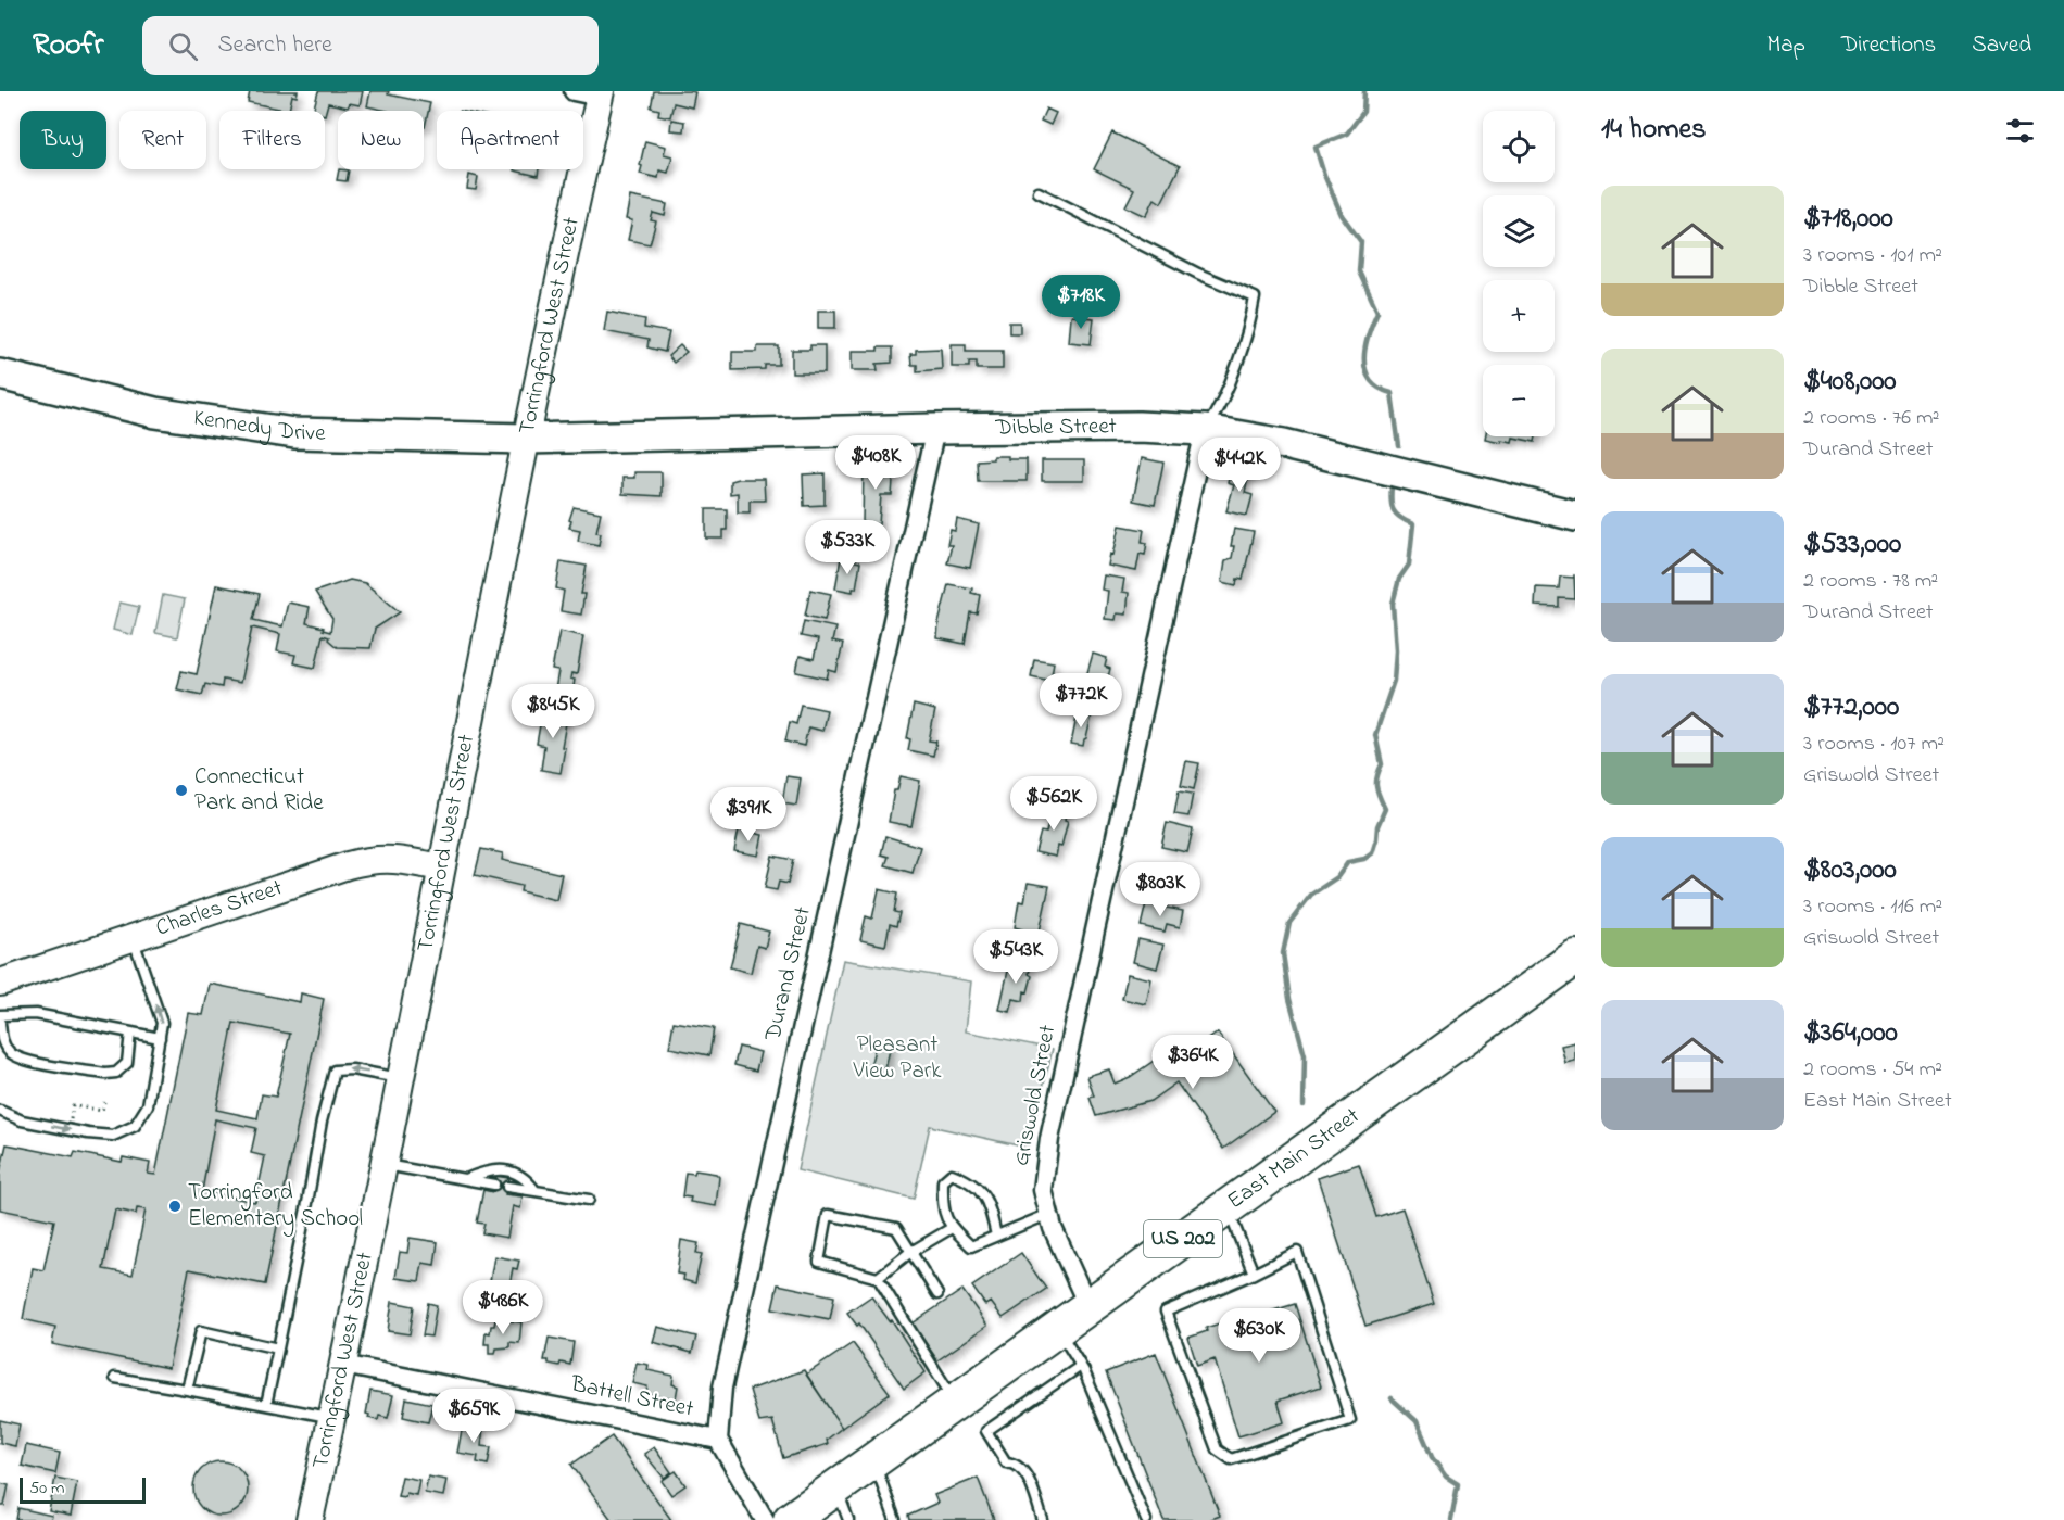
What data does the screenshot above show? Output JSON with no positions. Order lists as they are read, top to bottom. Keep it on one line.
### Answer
{"streets":{"highway":["East Main Street","US 202"],"main road":["Torringford West Street","Kennedy Drive","Dibble Street","Charles Street"],"street":["Durand Street","Griswold Street","Battell Street"]},"crossings":[["Torringford West Street","Kennedy Drive"],["Torringford West Street","Dibble Street"],["Torringford West Street","Charles Street"],["Torringford West Street","Battell Street"],["Kennedy Drive","Dibble Street"],["Dibble Street","Durand Street"],["Dibble Street","Griswold Street"],["Durand Street","Battell Street"],["Griswold Street","East Main Street"]],"parks":["Pleasant View Park"],"places":["Connecticut Park and Ride","Torringford Elementary School"],"scale_bar":"50 m","page":{"header":"Roofr","search":"Search here","nav":["Map","Directions","Saved"],"heading":"14 homes","map_buttons":["+","−"],"chip":["Buy","Rent","Filters","New","Apartment"],"list":[{"name":"$718,000","note":"3 rooms · 101 m² · Dibble Street"},{"name":"$408,000","note":"2 rooms · 76 m² · Durand Street"},{"name":"$533,000","note":"2 rooms · 78 m² · Durand Street"},{"name":"$772,000","note":"3 rooms · 107 m² · Griswold Street"},{"name":"$803,000","note":"3 rooms · 116 m² · Griswold Street"},{"name":"$364,000","note":"2 rooms · 54 m² · East Main Street"}],"price":["$718K","$408K","$442K","$533K","$772K","$845K","$562K","$391K","$803K","$543K","$364K","$486K","$630K","$659K"],"scale":"50 m"}}
